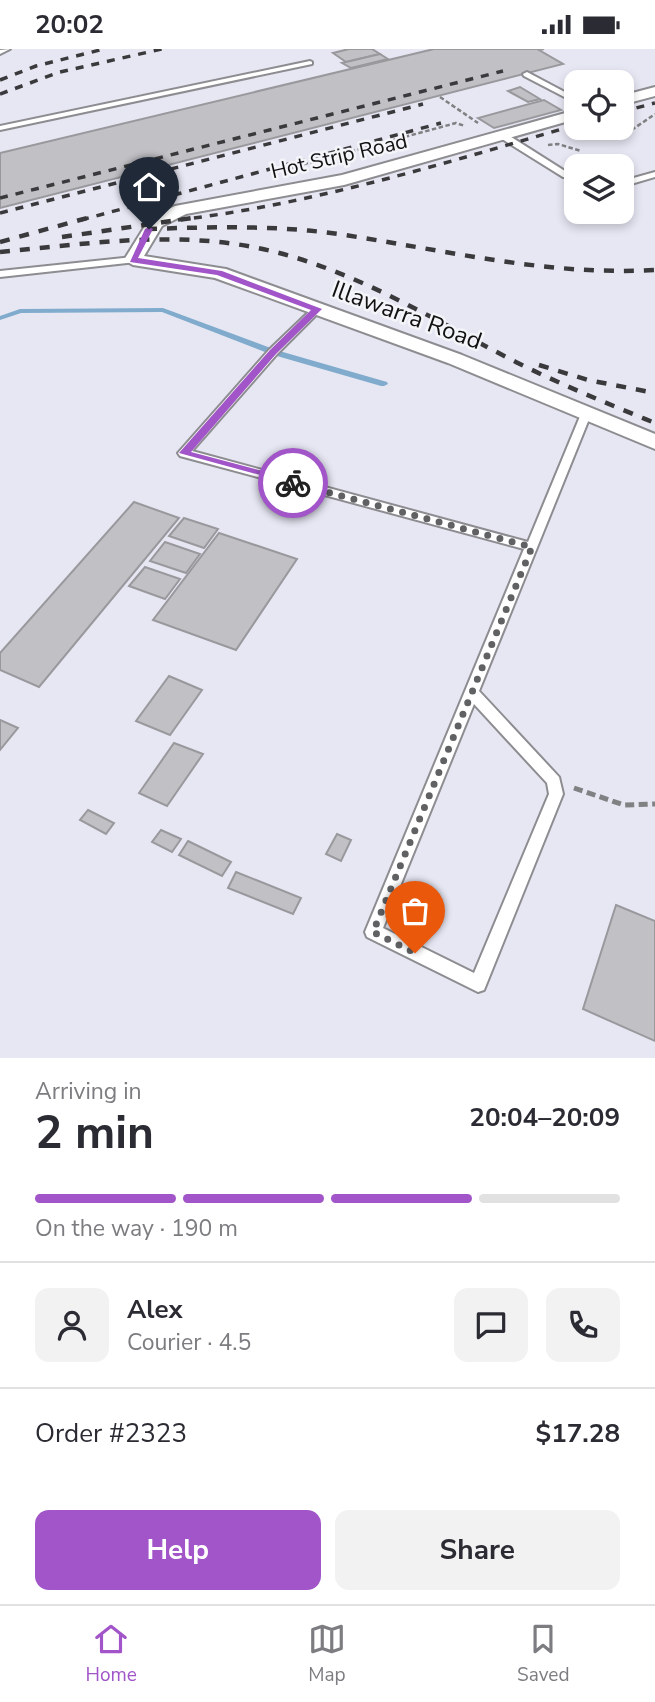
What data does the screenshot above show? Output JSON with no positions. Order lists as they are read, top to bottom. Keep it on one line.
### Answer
{"streets":{"street":["Hot Strip Road","Illawarra Road"]},"crossings":[["Hot Strip Road","Illawarra Road"]],"page":{"status":"20:02","heading":["2 min","Arriving in","20:04–20:09"],"panel":["Alex","Courier · 4.5","Order #2323","$17.28"],"bar":"On the way · 190 m","buttons":["Help","Share"],"tabs":["Home","Map","Saved"]}}
